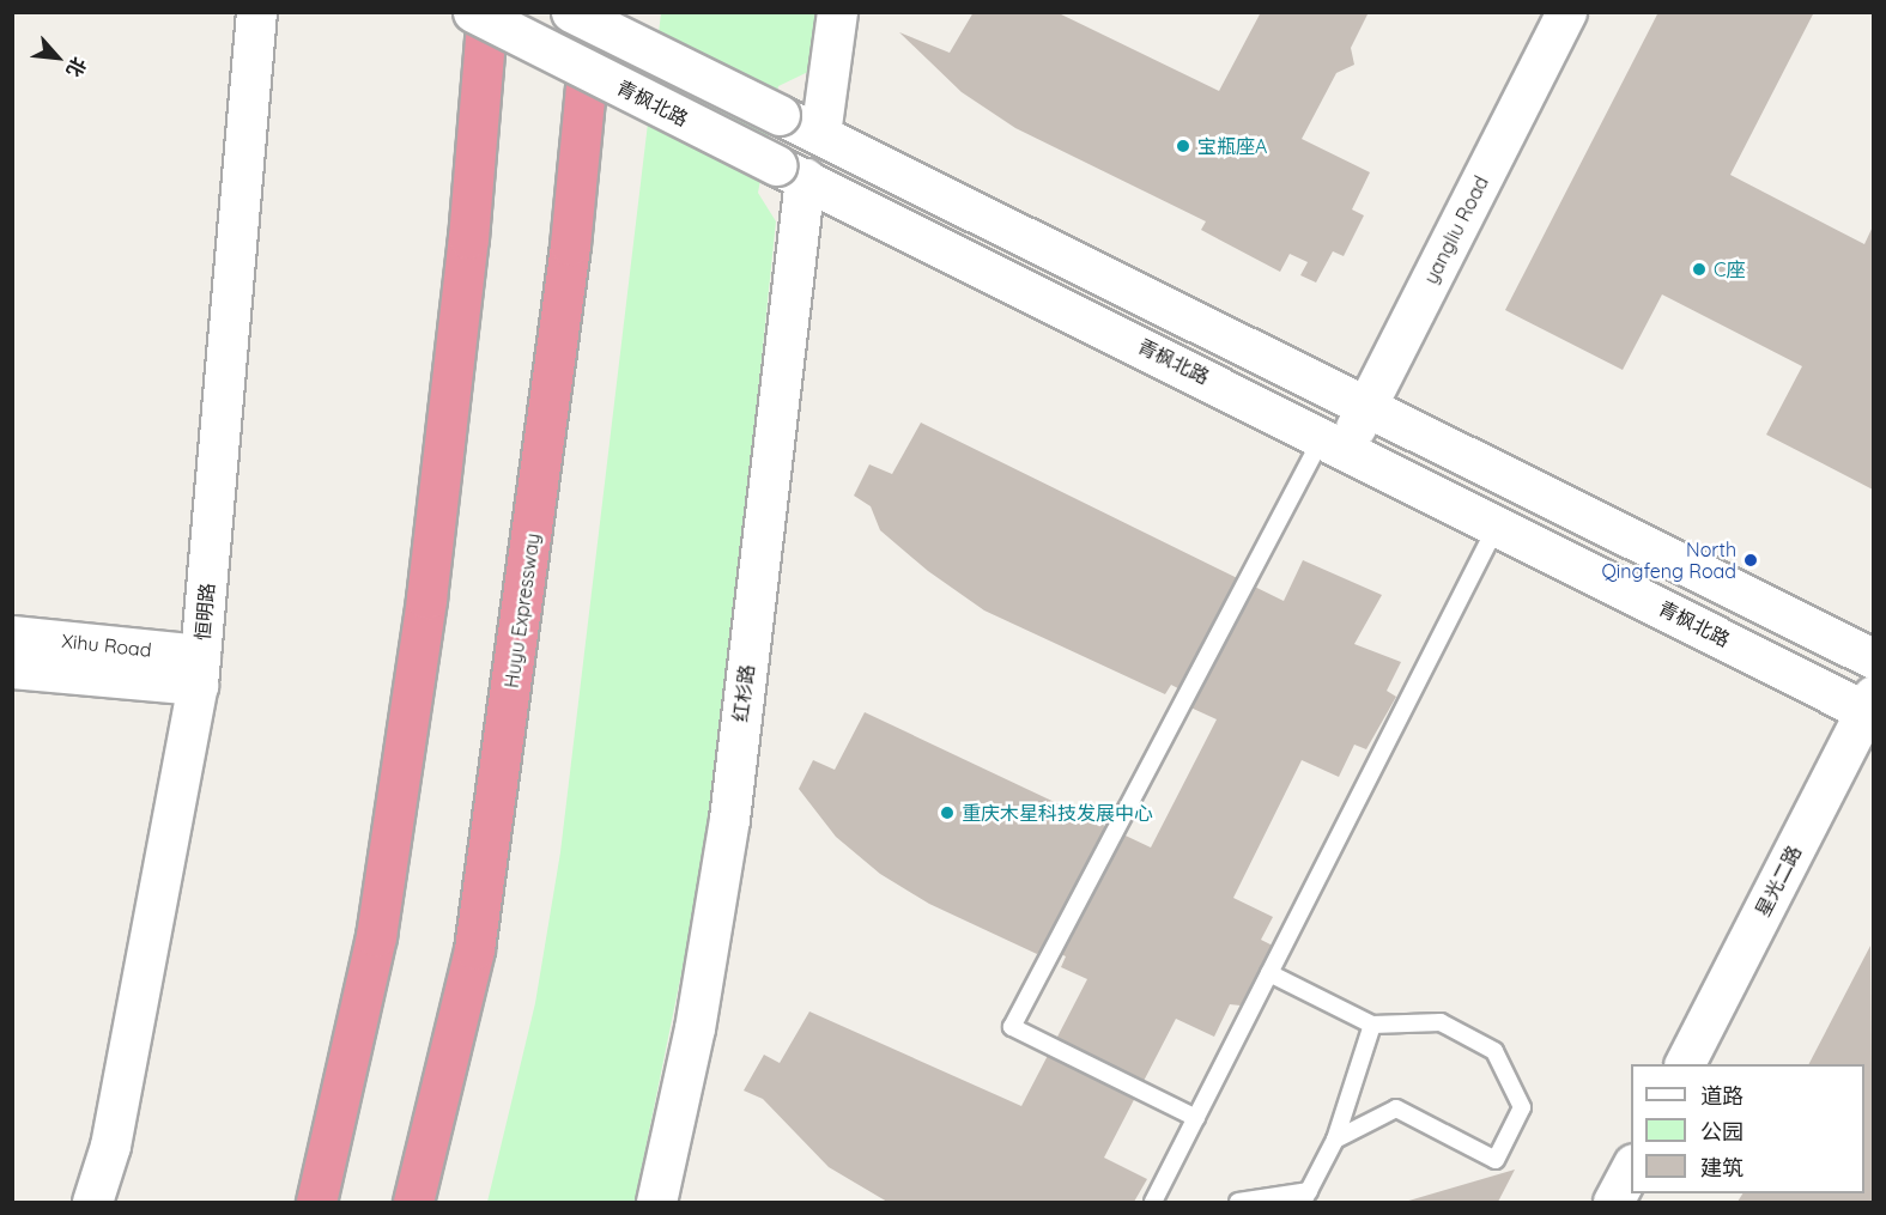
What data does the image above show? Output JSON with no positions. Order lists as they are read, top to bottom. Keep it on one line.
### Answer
{"streets":{"highway":["Huyu Expressway"],"street":["青枫北路","yangliu Road","恒明路","Xihu Road","红杉路","星光二路"]},"crossings":[["青枫北路","yangliu Road"],["青枫北路","红杉路"],["青枫北路","星光二路"],["恒明路","Xihu Road"]],"places":["宝瓶座A","C座","North Qingfeng Road","重庆木星科技发展中心"],"legend":["道路","公园","建筑"],"north":"bottom right"}
